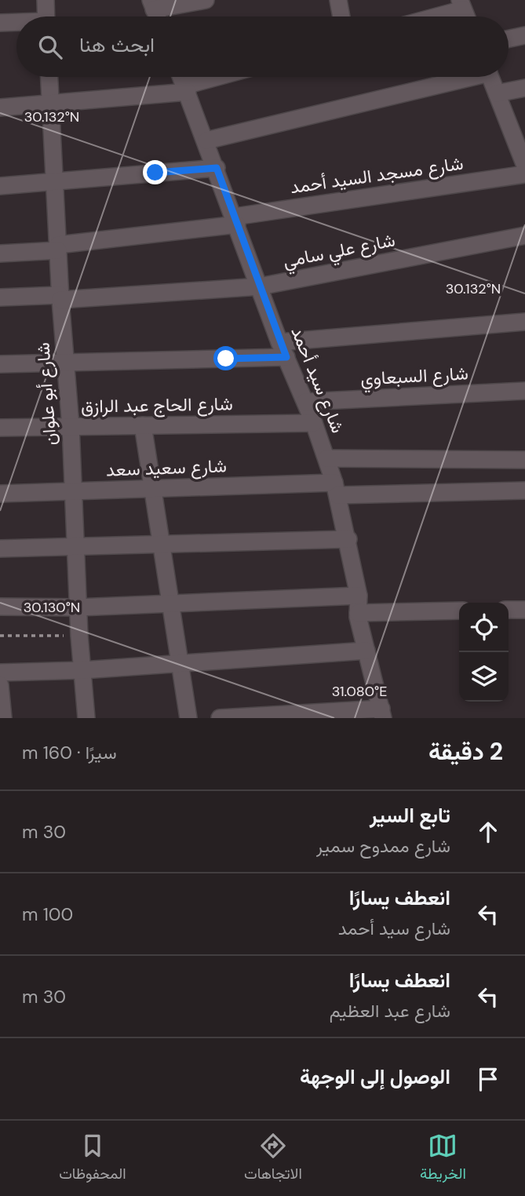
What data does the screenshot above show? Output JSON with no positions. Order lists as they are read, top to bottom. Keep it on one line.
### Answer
{"streets":{"street":["شارع مسجد السيد أحمد","شارع علي سامي","شارع السبعاوي","شارع سيد أحمد","شارع أبو علوان","شارع الحاج عبد الرازق","شارع سعيد سعد"]},"crossings":[["شارع مسجد السيد أحمد","شارع سيد أحمد"],["شارع مسجد السيد أحمد","شارع أبو علوان"],["شارع علي سامي","شارع سيد أحمد"],["شارع علي سامي","شارع أبو علوان"],["شارع السبعاوي","شارع سيد أحمد"],["شارع سيد أحمد","شارع الحاج عبد الرازق"],["شارع سيد أحمد","شارع سعيد سعد"],["شارع أبو علوان","شارع الحاج عبد الرازق"],["شارع أبو علوان","شارع سعيد سعد"]],"page":{"search":"ابحث هنا","heading":["2 دقيقة","سيرًا · 160 m"],"list":[["تابع السير","شارع ممدوح سمير","30 m"],["انعطف يسارًا","شارع سيد أحمد","100 m"],["انعطف يسارًا","شارع عبد العظيم","30 m"],"الوصول إلى الوجهة"],"nav":["الخريطة","الاتجاهات","المحفوظات"]},"coordinates":["30.132°N","30.130°N","31.080°E"]}
